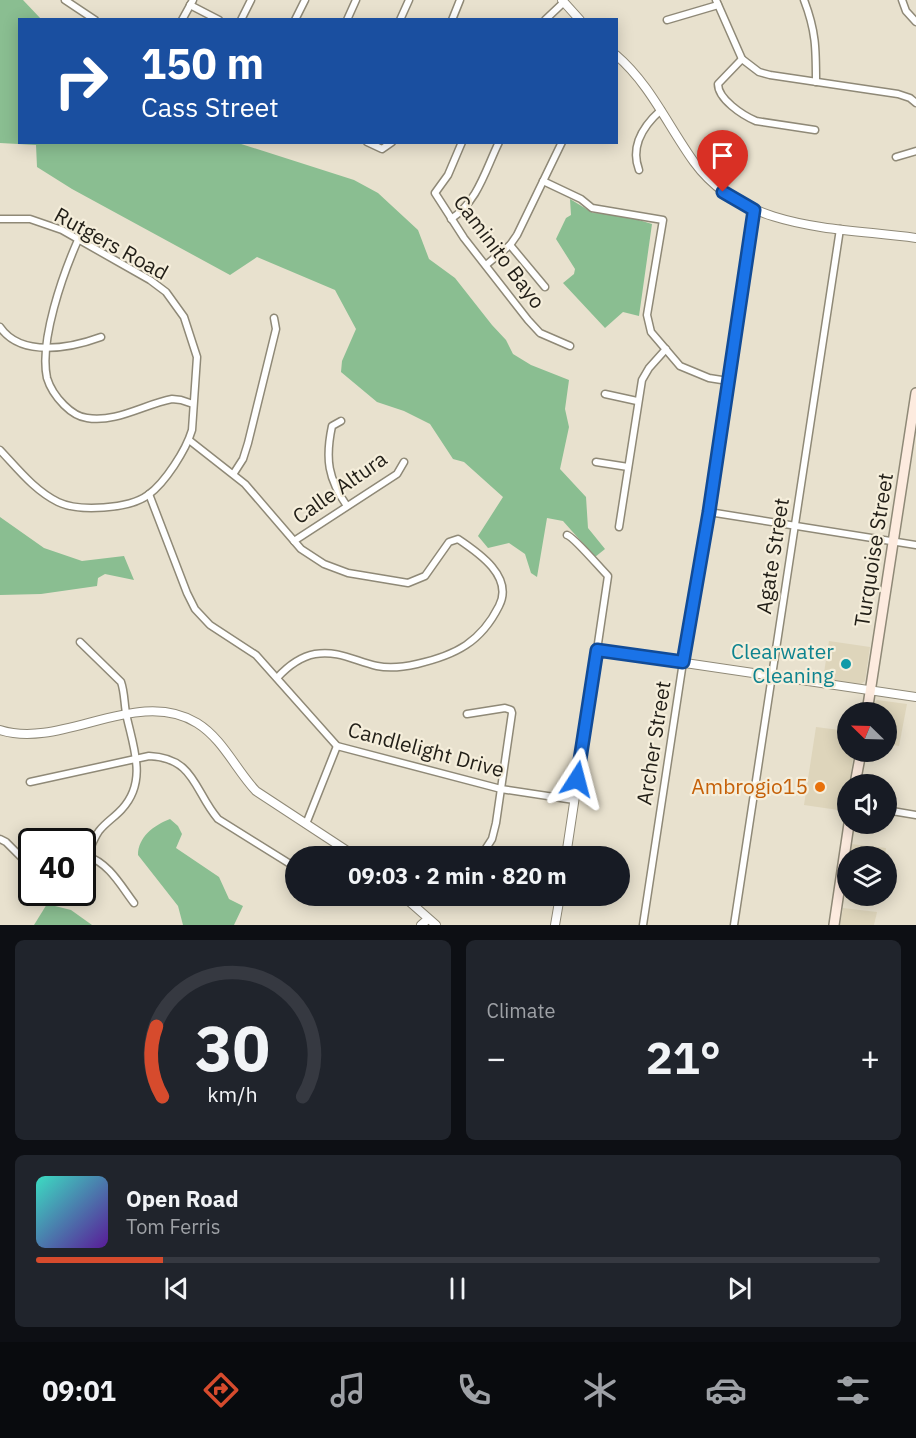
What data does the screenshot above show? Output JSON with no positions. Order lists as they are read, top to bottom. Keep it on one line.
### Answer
{"streets":{"main road":["Turquoise Street"],"street":["Rutgers Road","Caminito Bayo","Calle Altura","Agate Street","Archer Street","Candlelight Drive"]},"places":["Clearwater Cleaning","Ambrogio15"],"north":"top left","page":{"turn":["150 m","Cass Street"],"limit":"40","trip":"09:03 · 2 min · 820 m","tile":"Climate","heat":["−","21°","+"],"song":["Open Road","Tom Ferris"],"tabs":"09:01","gauge":["30","km/h"]}}
